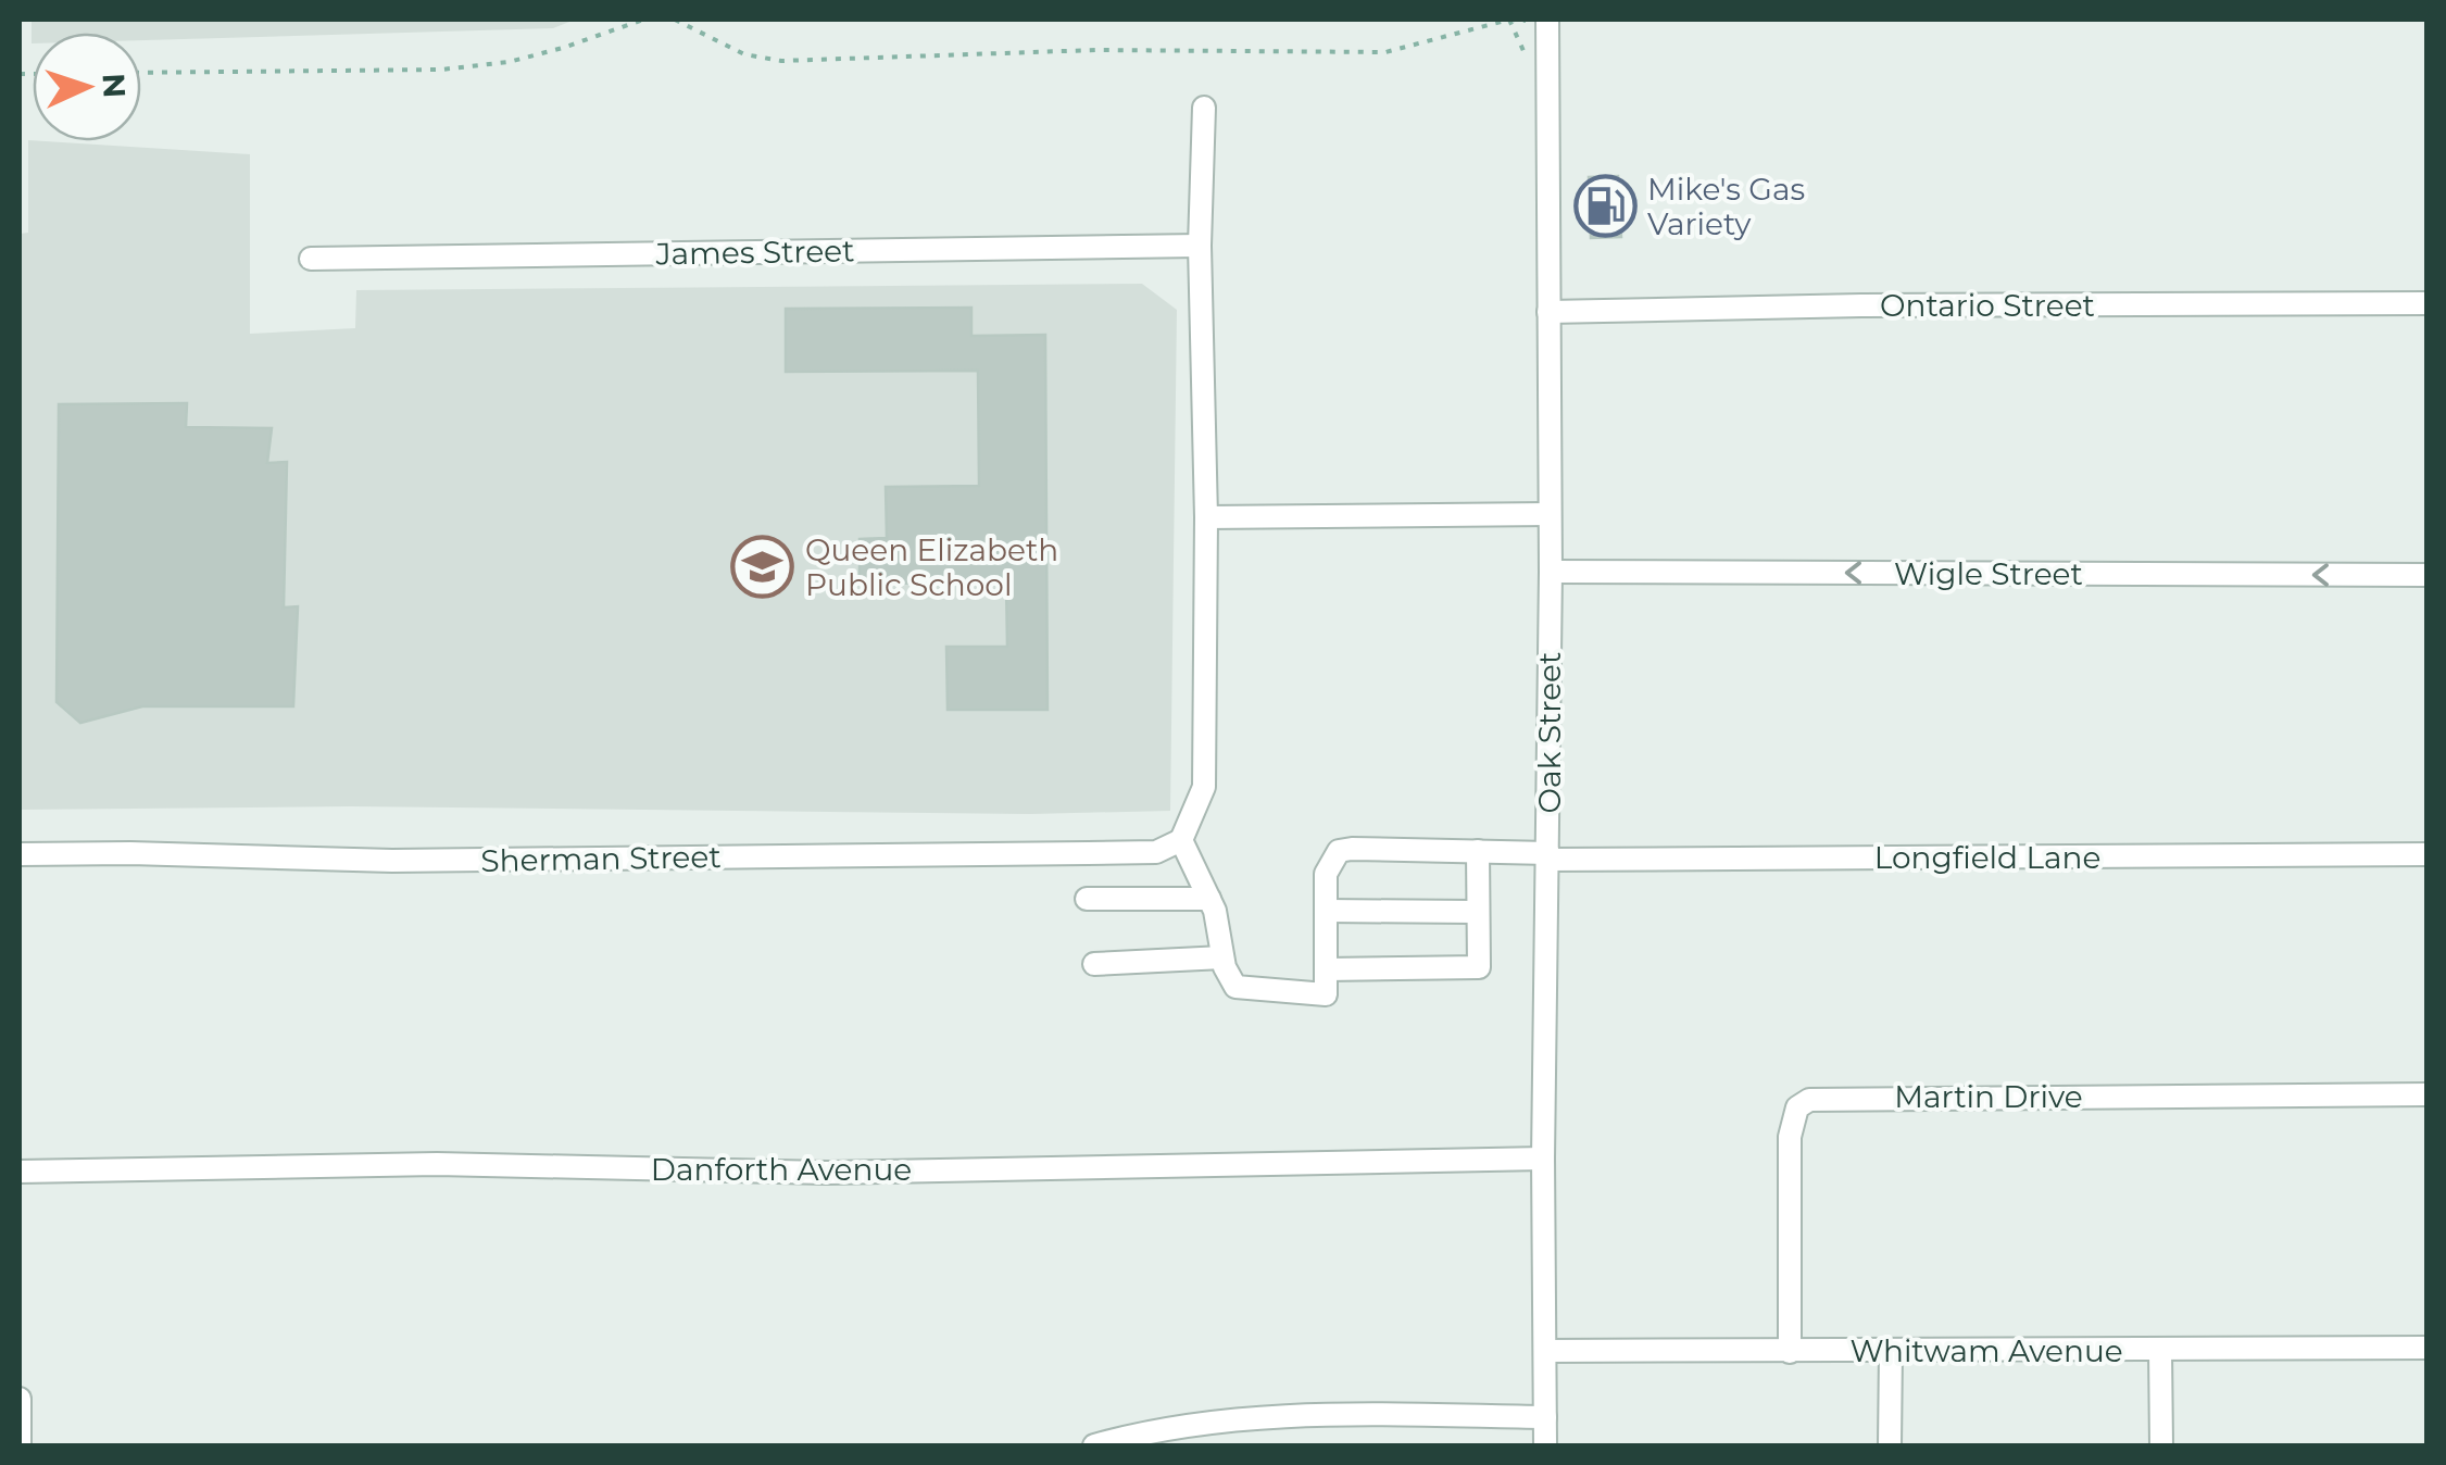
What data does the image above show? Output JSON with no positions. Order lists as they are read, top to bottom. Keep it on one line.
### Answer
{"streets":{"street":["James Street","Ontario Street","Wigle Street","Oak Street","Longfield Lane","Sherman Street","Martin Drive","Danforth Avenue","Whitwam Avenue"]},"crossings":[["Ontario Street","Oak Street"],["Wigle Street","Oak Street"],["Oak Street","Longfield Lane"],["Oak Street","Danforth Avenue"],["Oak Street","Whitwam Avenue"],["Martin Drive","Whitwam Avenue"]],"one_way":["Wigle Street"],"places":{"fuel station":["Mike's Gas Variety"],"school or university":["Queen Elizabeth Public School"]},"north":"right"}
